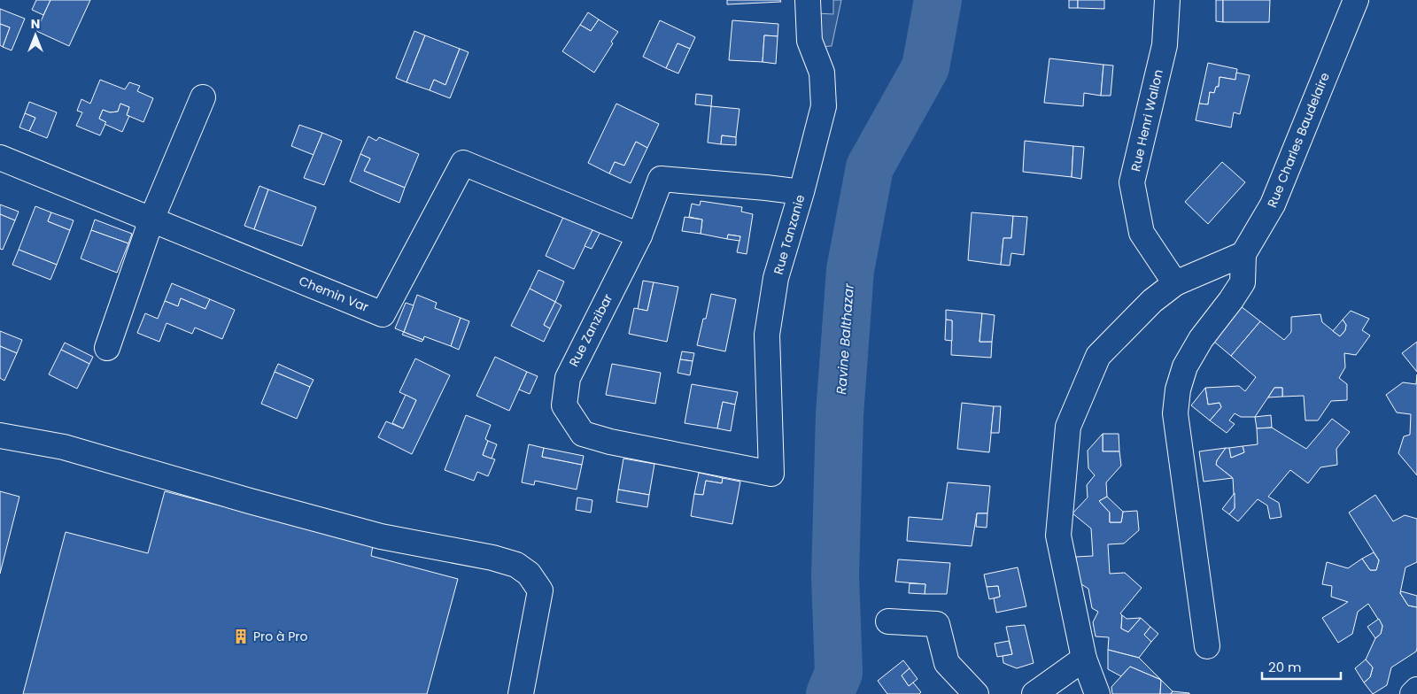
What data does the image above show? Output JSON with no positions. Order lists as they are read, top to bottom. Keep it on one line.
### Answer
{"streets":{"street":["Rue Henri Wallon","Rue Charles Baudelaire","Rue Tanzanie","Chemin Var","Rue Zanzibar"]},"crossings":[["Rue Tanzanie","Rue Zanzibar"],["Chemin Var","Rue Zanzibar"]],"water":["Ravine Balthazar"],"places":{"building":["Pro à Pro"]},"scale_bar":"20 m","north":"top"}
